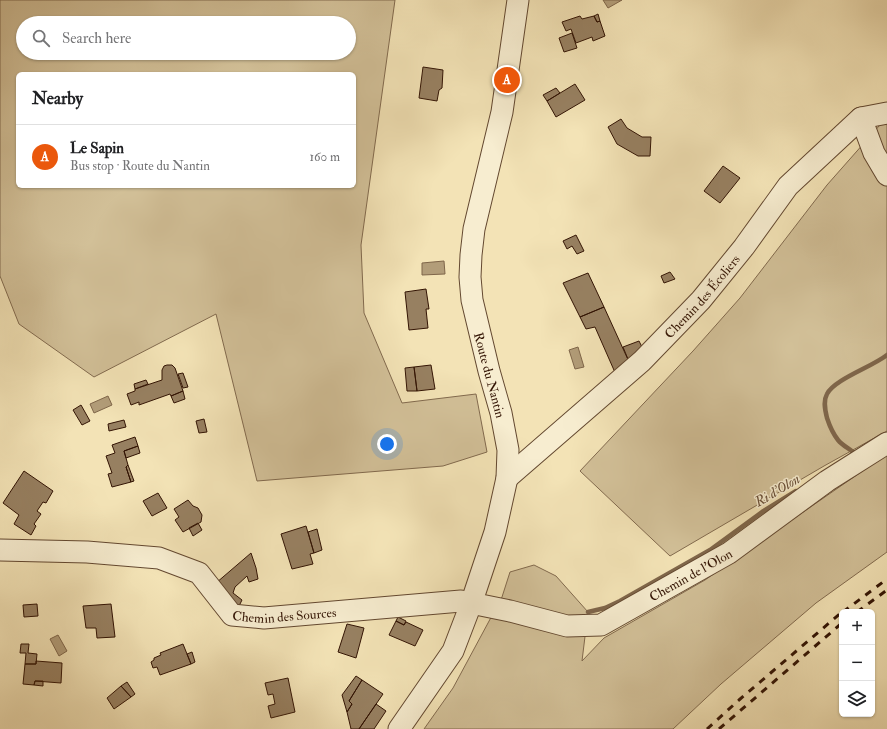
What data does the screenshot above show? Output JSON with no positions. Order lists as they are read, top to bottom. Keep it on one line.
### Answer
{"streets":{"street":["Chemin des Écoliers","Route du Nantin","Chemin de l'Olon","Chemin des Sources"]},"crossings":[["Chemin des Écoliers","Route du Nantin"],["Route du Nantin","Chemin de l'Olon"],["Route du Nantin","Chemin des Sources"],["Chemin de l'Olon","Chemin des Sources"]],"water":["Ri d'Olon"],"page":{"search":"Search here","pins":"A","heading":"Nearby","list":[{"mark":"A","name":"Le Sapin","note":"Bus stop · Route du Nantin","value":"160 m"}],"map_buttons":["+","−"]}}
